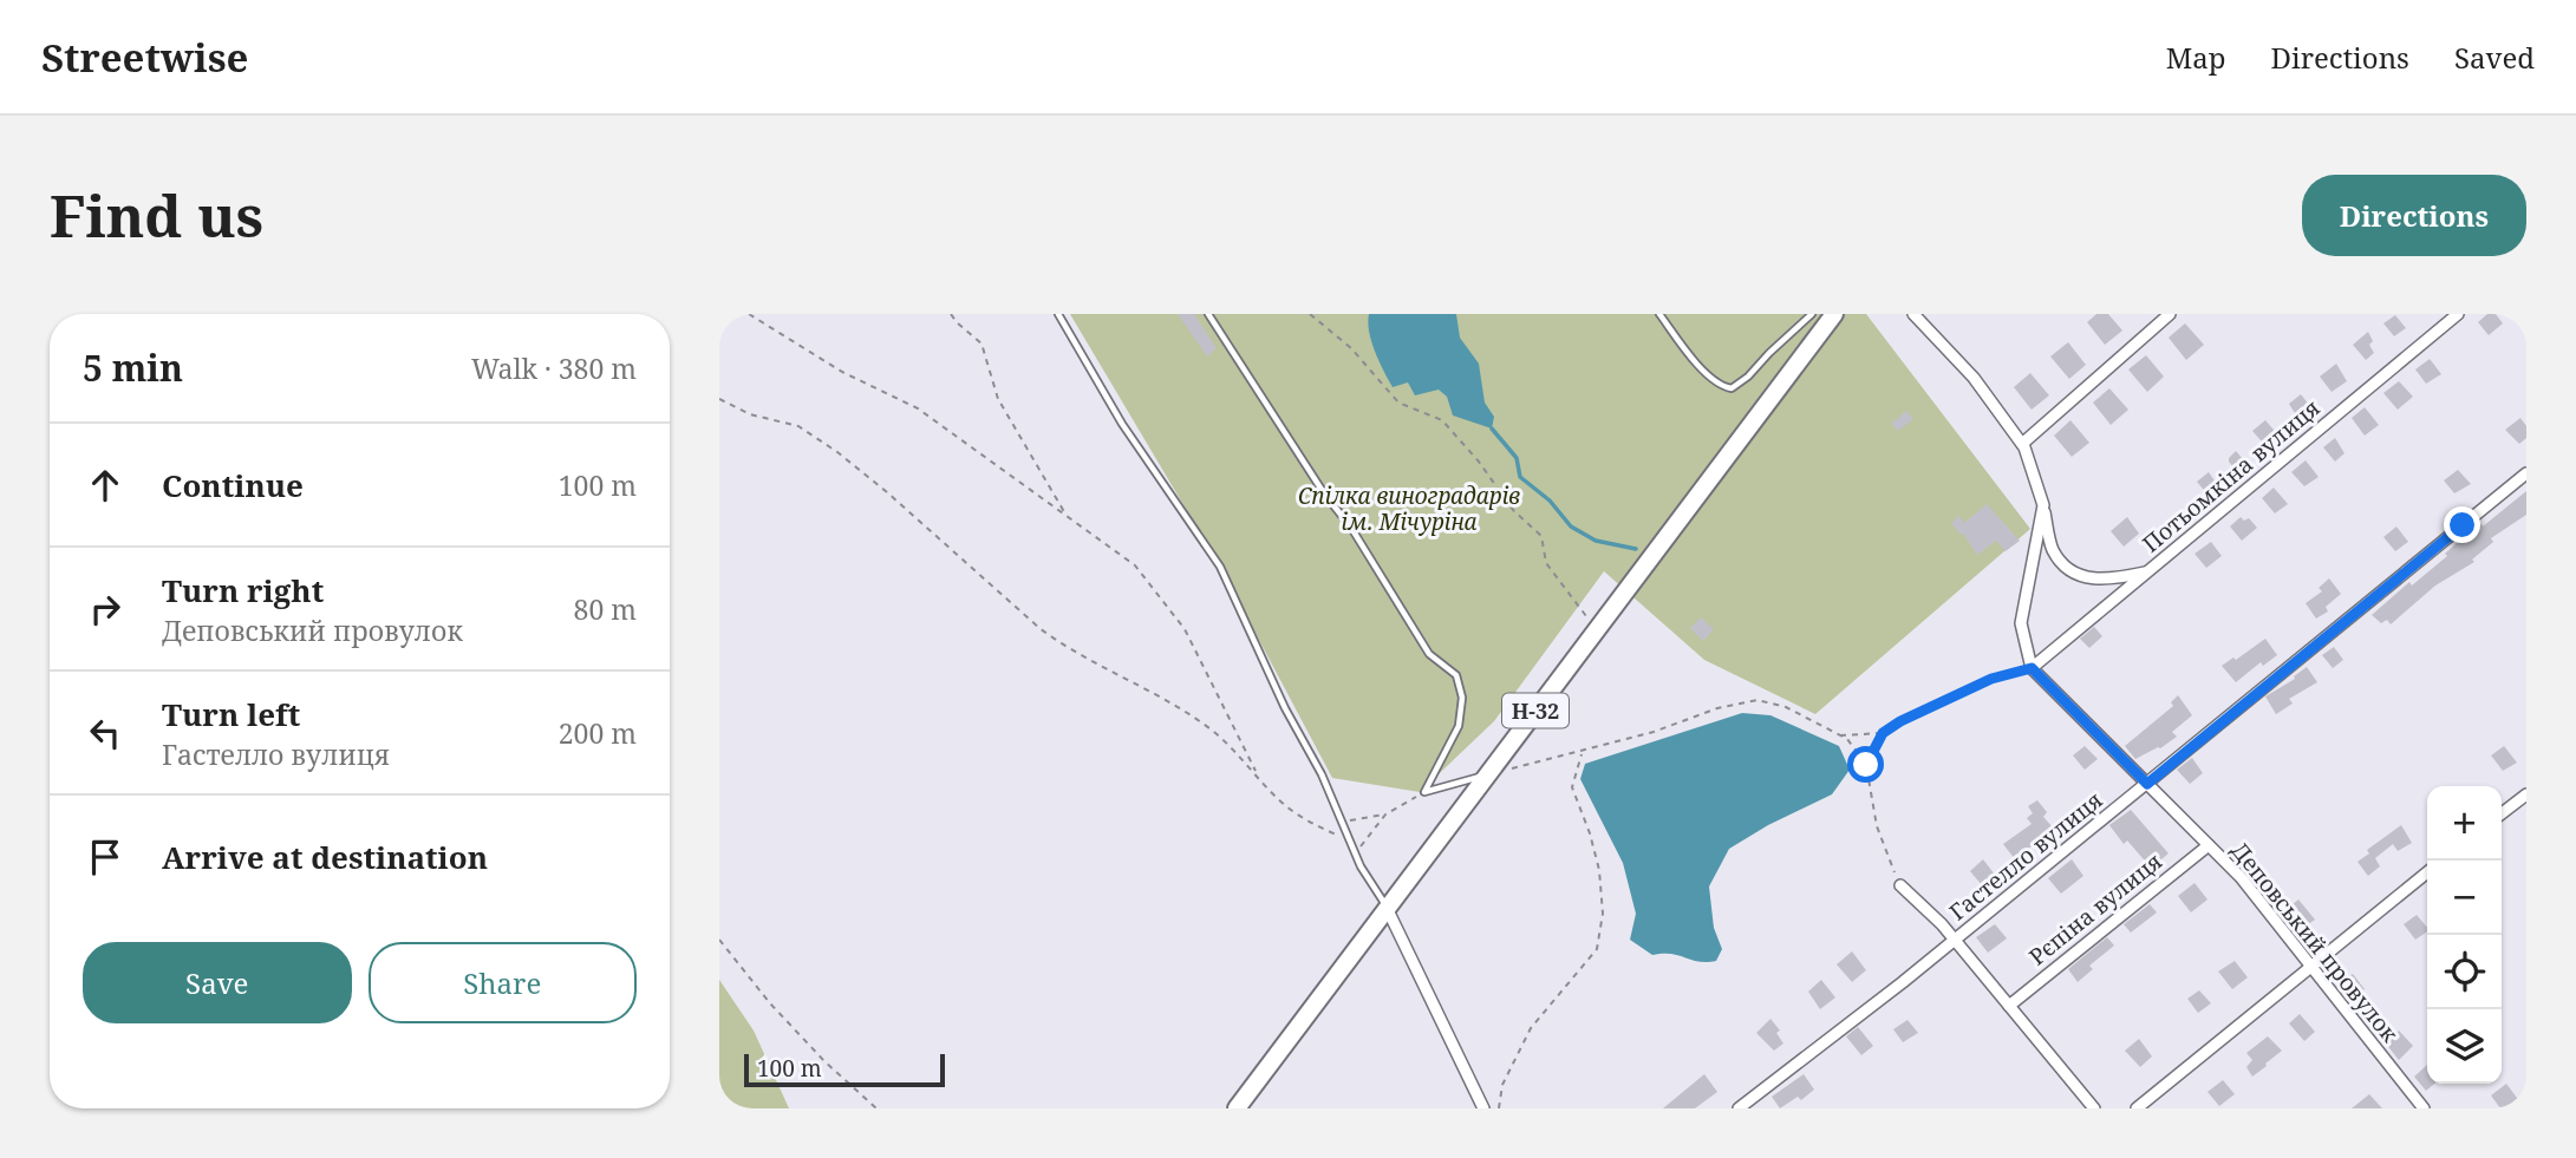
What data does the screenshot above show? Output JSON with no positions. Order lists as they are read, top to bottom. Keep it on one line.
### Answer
{"streets":{"main road":["Н-32"],"street":["Потьомкіна вулиця","Гастелло вулиця","Рєпіна вулиця","Деповський провулок"]},"crossings":[["Потьомкіна вулиця","Деповський провулок"],["Гастелло вулиця","Деповський провулок"],["Рєпіна вулиця","Деповський провулок"]],"parks":["Спілка виноградарів ім. Мічуріна"],"scale_bar":"100 m","page":{"header":"Streetwise","nav":["Map","Directions","Saved"],"buttons":["Directions",["Save","Share"]],"title":"Find us","heading":["5 min","Walk · 380 m"],"list":[["Continue","100 m"],["Turn right","Деповський провулок","80 m"],["Turn left","Гастелло вулиця","200 m"],"Arrive at destination"],"map_buttons":["+","−"],"scale":"100 m"}}
